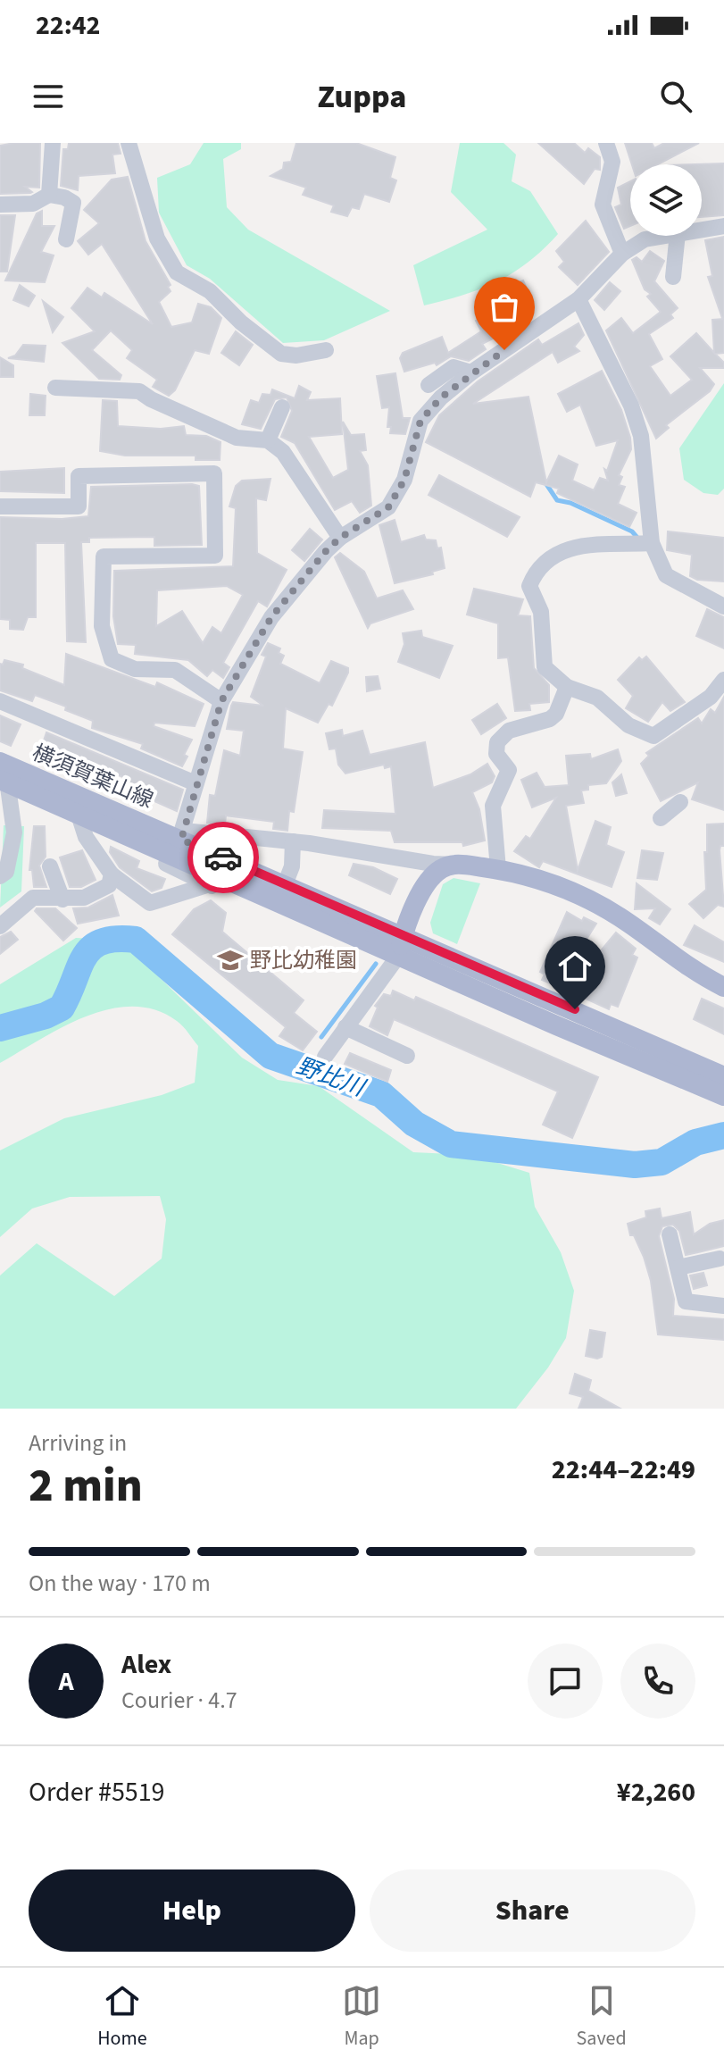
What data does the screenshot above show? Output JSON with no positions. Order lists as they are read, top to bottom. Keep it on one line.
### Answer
{"streets":{"main road":["横須賀葉山線"]},"water":["野比川"],"places":{"school or university":["野比幼稚園"]},"page":{"status":"22:42","header":"Zuppa","heading":["2 min","Arriving in","22:44–22:49"],"panel":["Alex","Courier · 4.7","Order #5519","¥2,260"],"bar":"On the way · 170 m","round":"A","buttons":["Help","Share"],"tabs":["Home","Map","Saved"]}}
